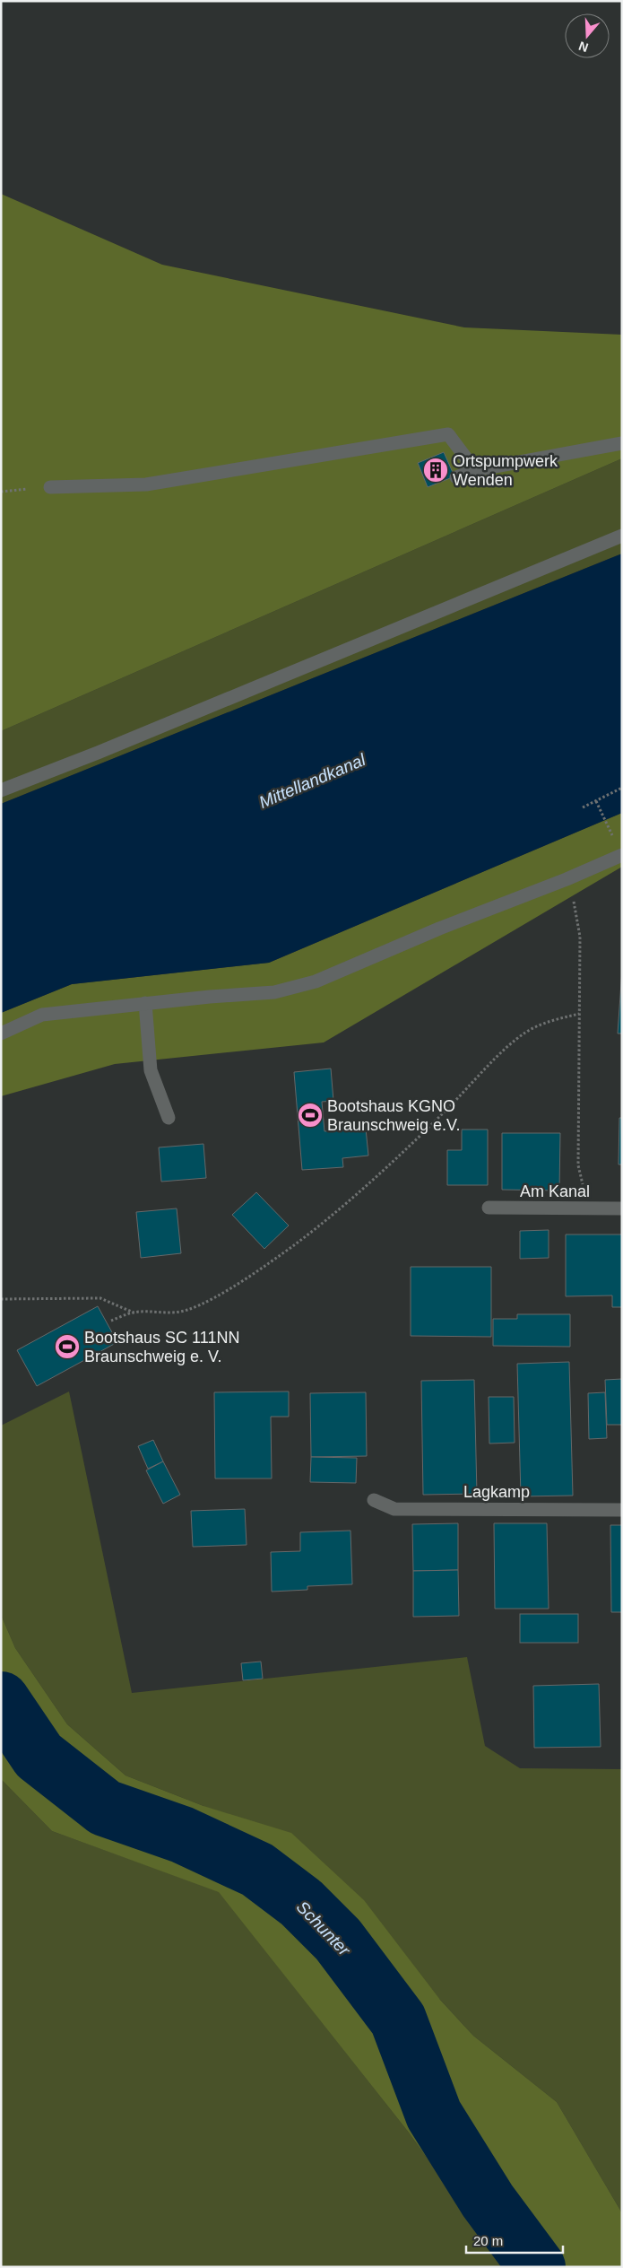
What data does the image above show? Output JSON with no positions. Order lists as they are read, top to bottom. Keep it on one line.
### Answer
{"streets":{"street":["Am Kanal","Lagkamp"]},"water":["Mittellandkanal","Schunter"],"places":{"building":["Ortspumpwerk Wenden"],"sports":["Bootshaus KGNO Braunschweig e.V.","Bootshaus SC 111NN Braunschweig e. V."]},"scale_bar":"20 m","north":"bottom"}
